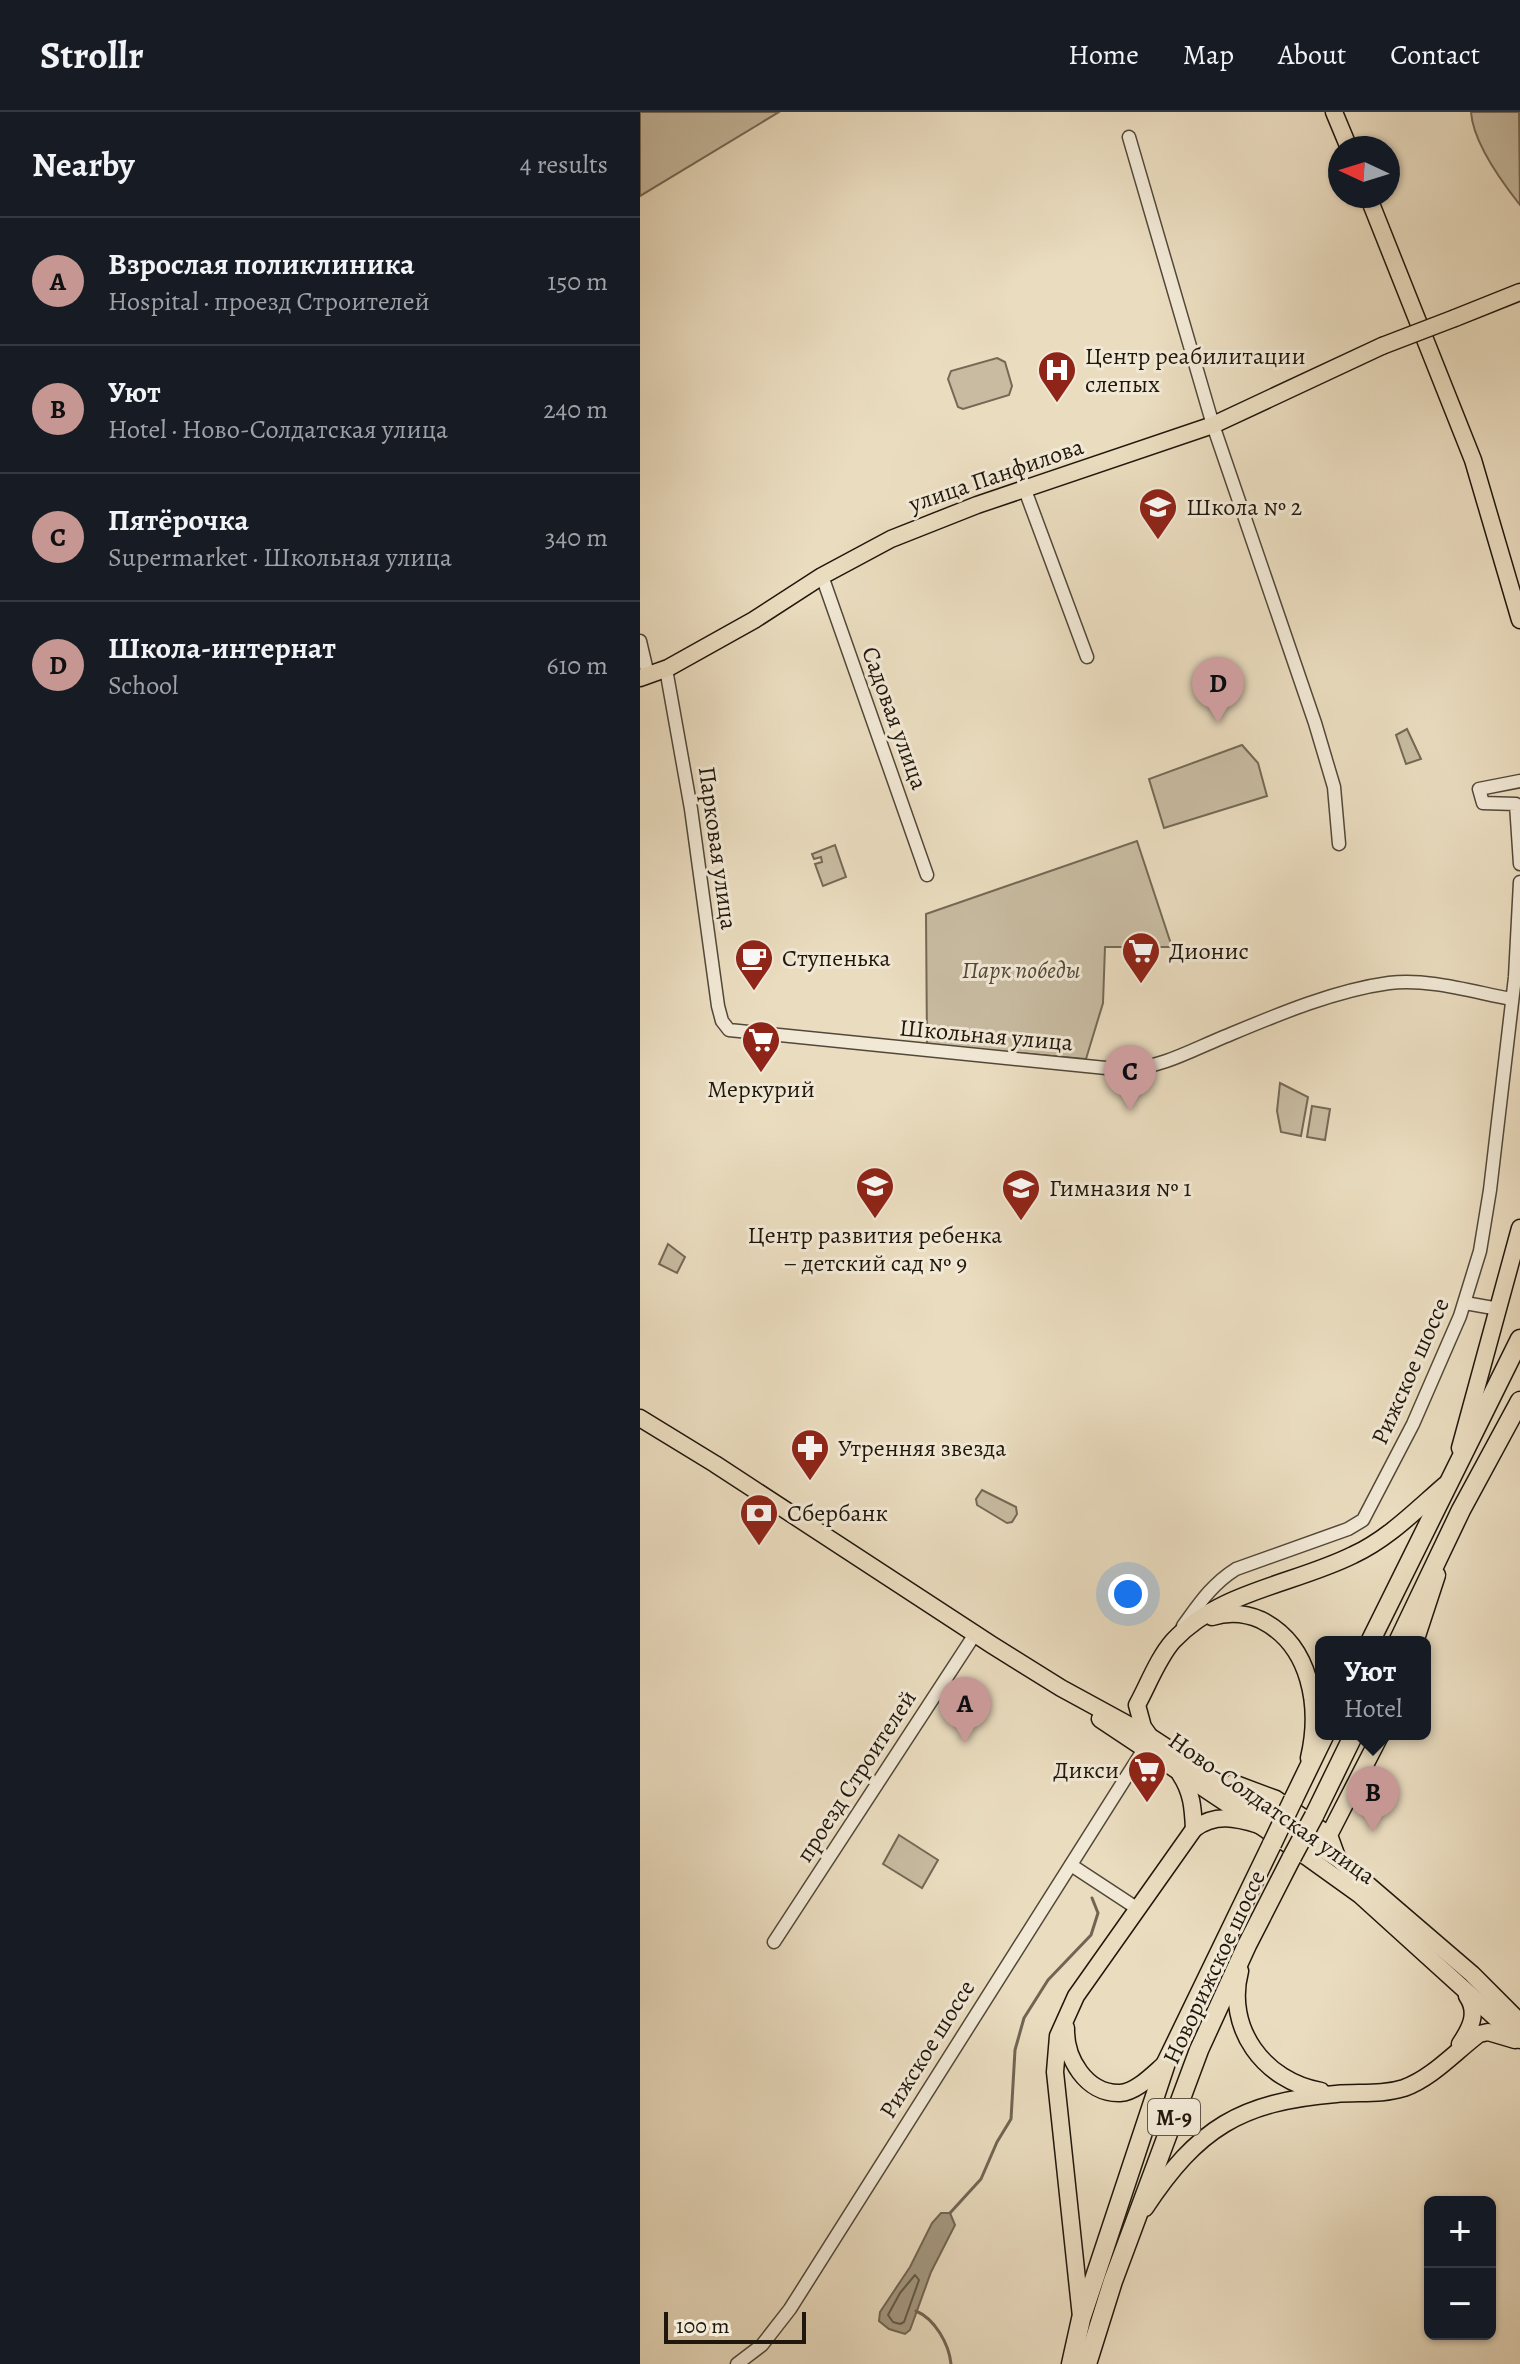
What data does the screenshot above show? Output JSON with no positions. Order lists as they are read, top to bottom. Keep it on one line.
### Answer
{"streets":{"highway":["Новорижское шоссе","М-9"],"main road":["улица Панфилова","Ново-Солдатская улица"],"street":["Садовая улица","Парковая улица","Школьная улица","Рижское шоссе","проезд Строителей"]},"crossings":[["улица Панфилова","Садовая улица"],["улица Панфилова","Парковая улица"],["Парковая улица","Школьная улица"],["Школьная улица","Рижское шоссе"],["Рижское шоссе","Ново-Солдатская улица"],["Рижское шоссе","М-9"],["проезд Строителей","Ново-Солдатская улица"],["Новорижское шоссе","М-9"]],"parks":["Парк победы"],"places":{"hospital":["Центр реабилитации слепых"],"school or university":["Школа № 2","Центр развития ребенка – детский сад № 9","Гимназия № 1"],"supermarket":["Дионис","Меркурий","Дикси"],"cafe":["Ступенька"],"pharmacy":["Утренняя звезда"],"bank":["Сбербанк"]},"scale_bar":"100 m","north":"left","page":{"header":"Strollr","nav":["Home","Map","About","Contact"],"heading":["Nearby","4 results"],"list":[{"mark":"A","name":"Взрослая поликлиника","note":"Hospital · проезд Строителей","value":"150 m"},{"mark":"B","name":"Уют","note":"Hotel · Ново-Солдатская улица","value":"240 m"},{"mark":"C","name":"Пятёрочка","note":"Supermarket · Школьная улица","value":"340 m"},{"mark":"D","name":"Школа-интернат","note":"School","value":"610 m"}],"pins":["D","C","A","B"],"popup":["Уют","Hotel"],"map_buttons":["+","−"],"scale":"100 m"}}
